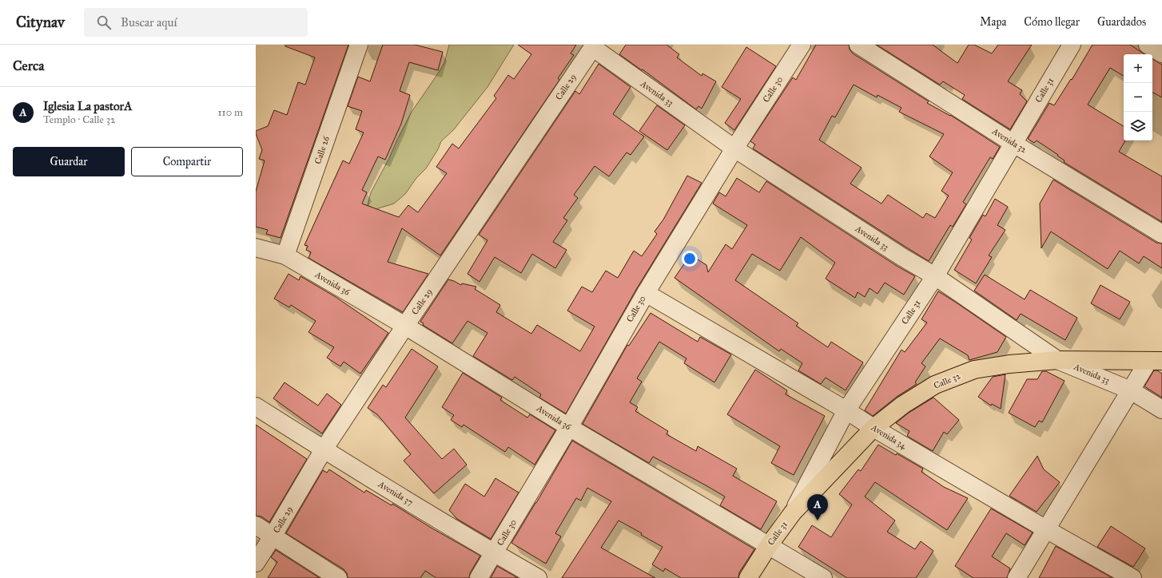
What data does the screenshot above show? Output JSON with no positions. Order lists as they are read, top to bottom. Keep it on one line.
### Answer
{"streets":{"main road":["Calle 31","Calle 32"],"street":["Calle 29","Calle 30","Avenida 33","Avenida 32","Calle 26","Avenida 36","Avenida 34","Avenida 37"]},"crossings":[["Calle 29","Avenida 33"],["Calle 29","Avenida 36"],["Calle 29","Avenida 37"],["Calle 30","Avenida 33"],["Calle 30","Avenida 36"],["Calle 30","Avenida 34"],["Calle 30","Avenida 37"],["Calle 31","Avenida 33"],["Calle 31","Avenida 32"],["Calle 31","Avenida 36"],["Calle 31","Calle 32"],["Calle 31","Avenida 34"],["Avenida 33","Calle 32"],["Calle 26","Avenida 36"],["Calle 32","Avenida 34"]],"page":{"header":"Citynav","search":"Buscar aquí","nav":["Mapa","Cómo llegar","Guardados"],"heading":"Cerca","map_buttons":["+","−"],"list":[{"mark":"A","name":"Iglesia La pastorA","note":"Templo · Calle 32","value":"110 m"}],"buttons":["Guardar","Compartir"],"pins":"A"}}
